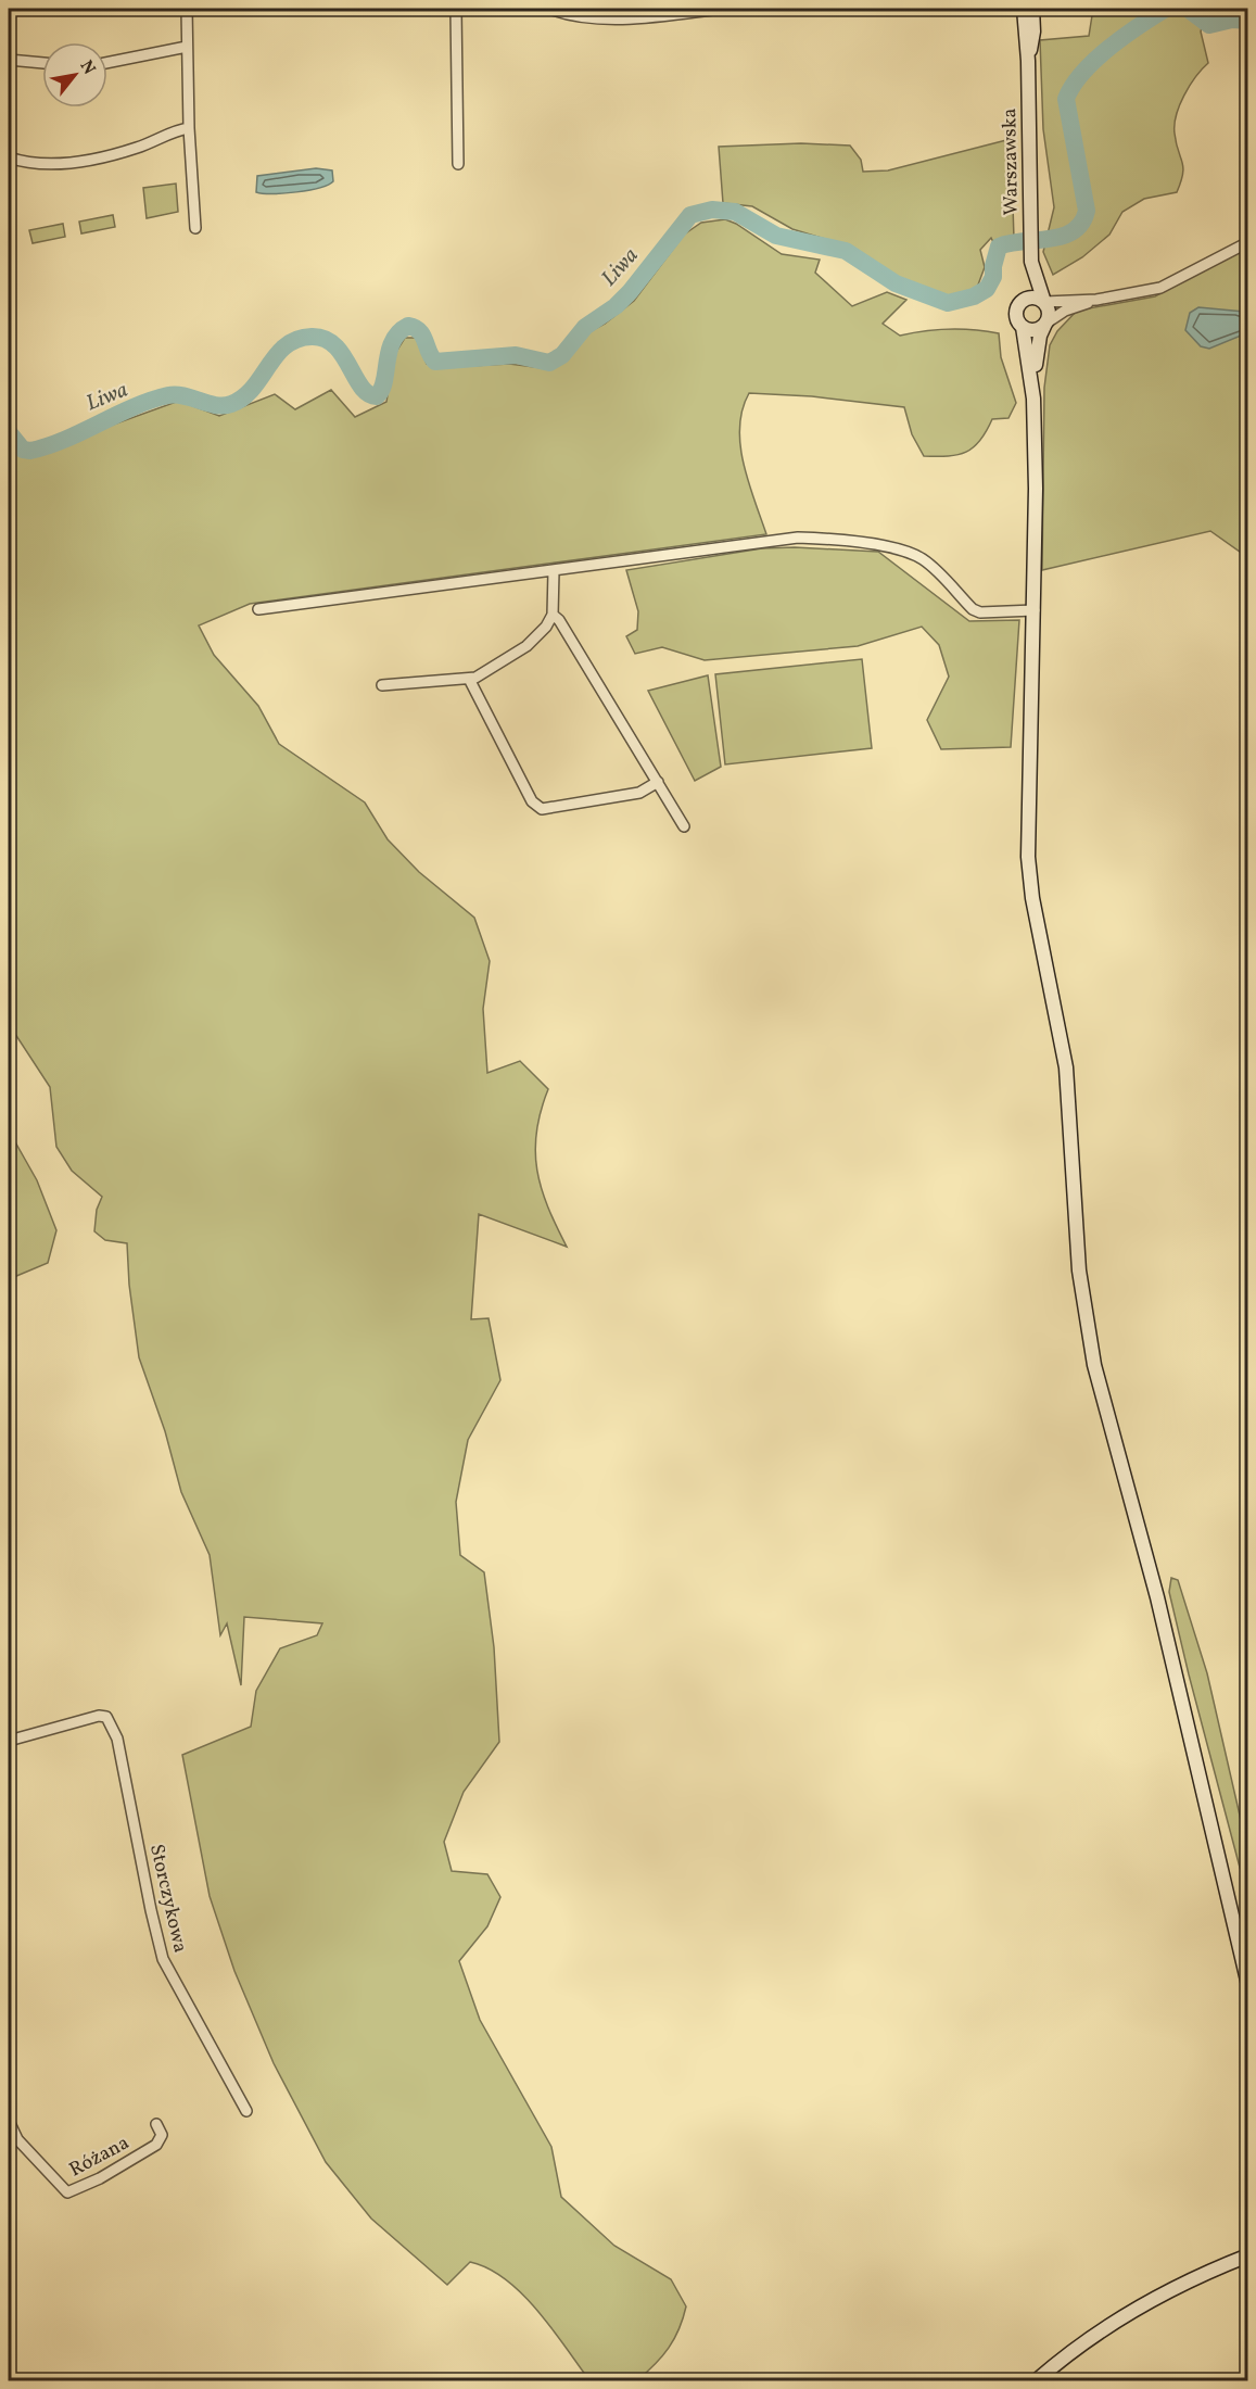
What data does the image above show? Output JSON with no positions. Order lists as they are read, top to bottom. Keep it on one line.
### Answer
{"streets":{"main road":["Warszawska"],"street":["Storczykowa","Różana"]},"water":["Liwa"],"north":"top right"}
